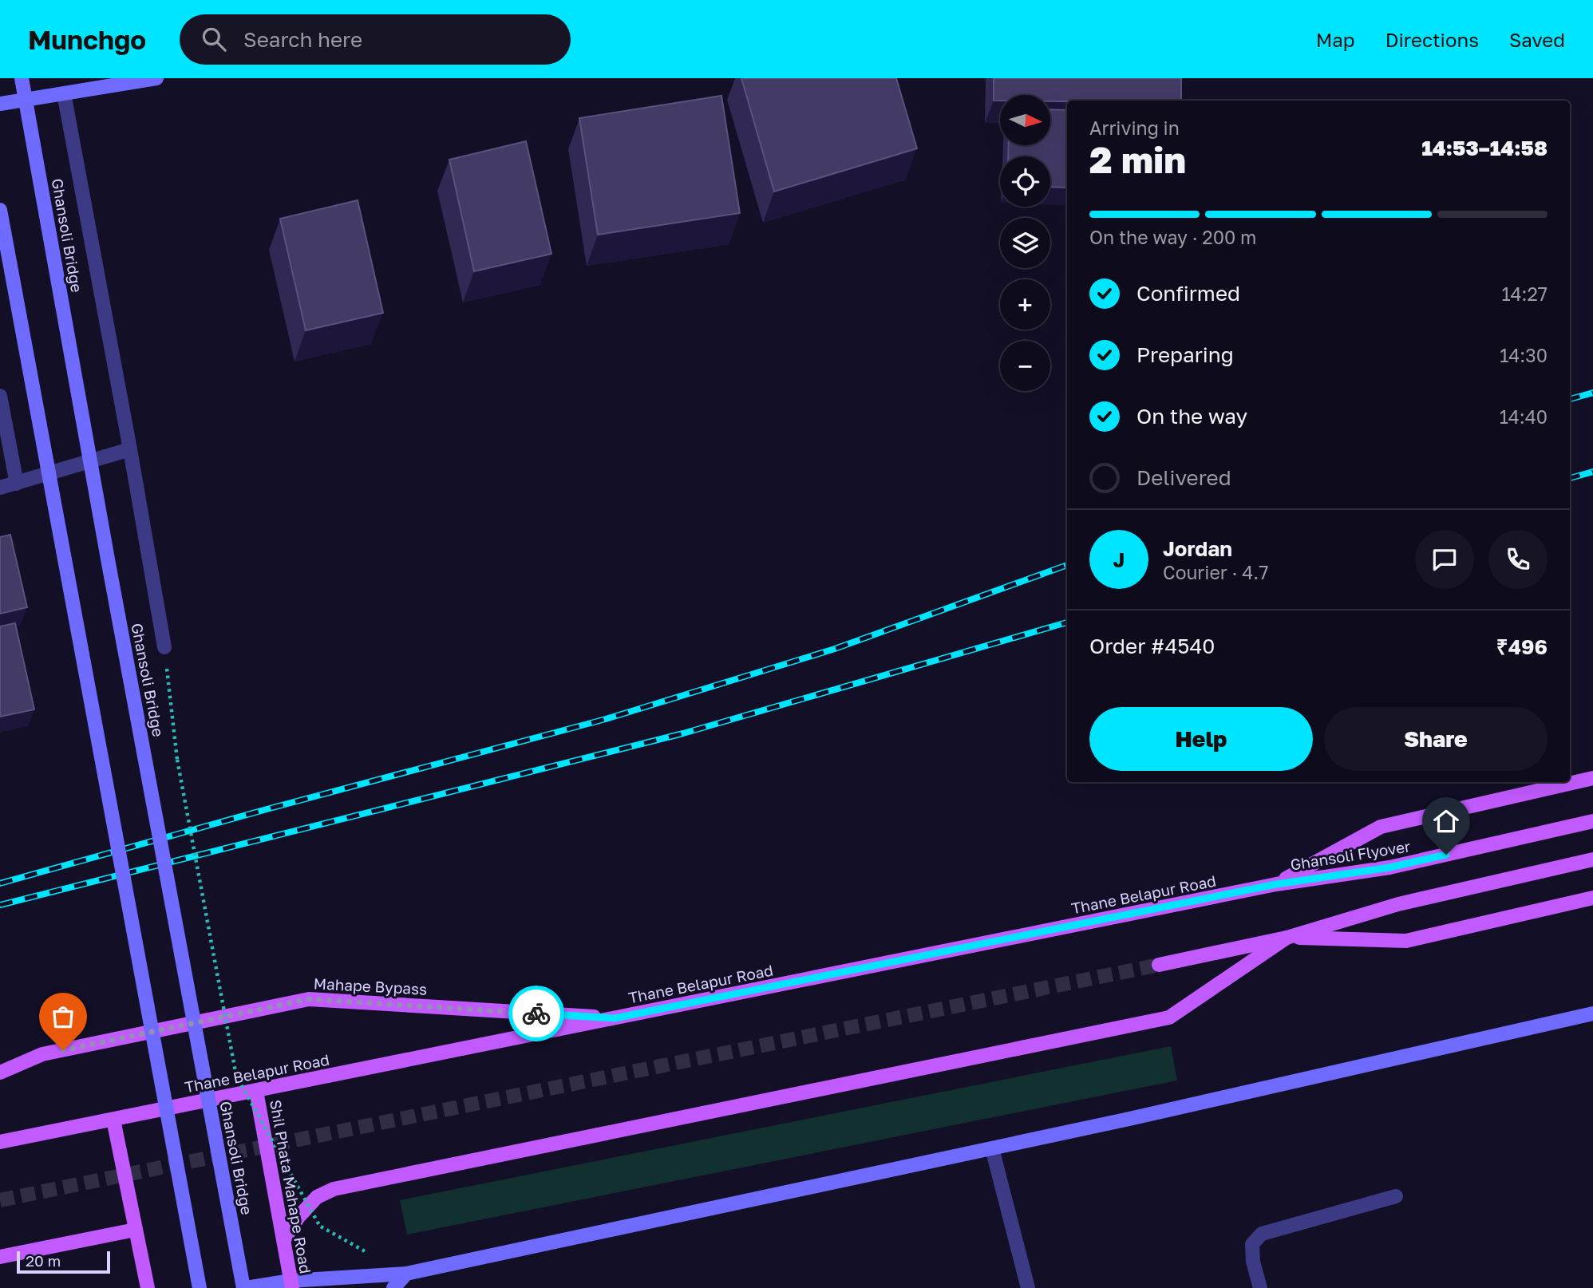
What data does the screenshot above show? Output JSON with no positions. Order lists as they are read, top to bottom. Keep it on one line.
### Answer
{"streets":{"main road":["Ghansoli Bridge","Ghansoli Flyover","Thane Belapur Road","Mahape Bypass","Shil Phata Mahape Road"]},"crossings":[["Ghansoli Flyover","Thane Belapur Road"],["Thane Belapur Road","Mahape Bypass"],["Thane Belapur Road","Shil Phata Mahape Road"]],"scale_bar":"20 m","north":"right","page":{"header":"Munchgo","search":"Search here","nav":["Map","Directions","Saved"],"map_buttons":["+","−"],"heading":["2 min","Arriving in","14:53–14:58"],"panel":["Jordan","Courier · 4.7","Order #4540","₹496"],"bar":"On the way · 200 m","list":[["Confirmed","14:27"],["Preparing","14:30"],["On the way","14:40"],"Delivered"],"round":"J","buttons":["Help","Share"],"scale":"20 m"}}
